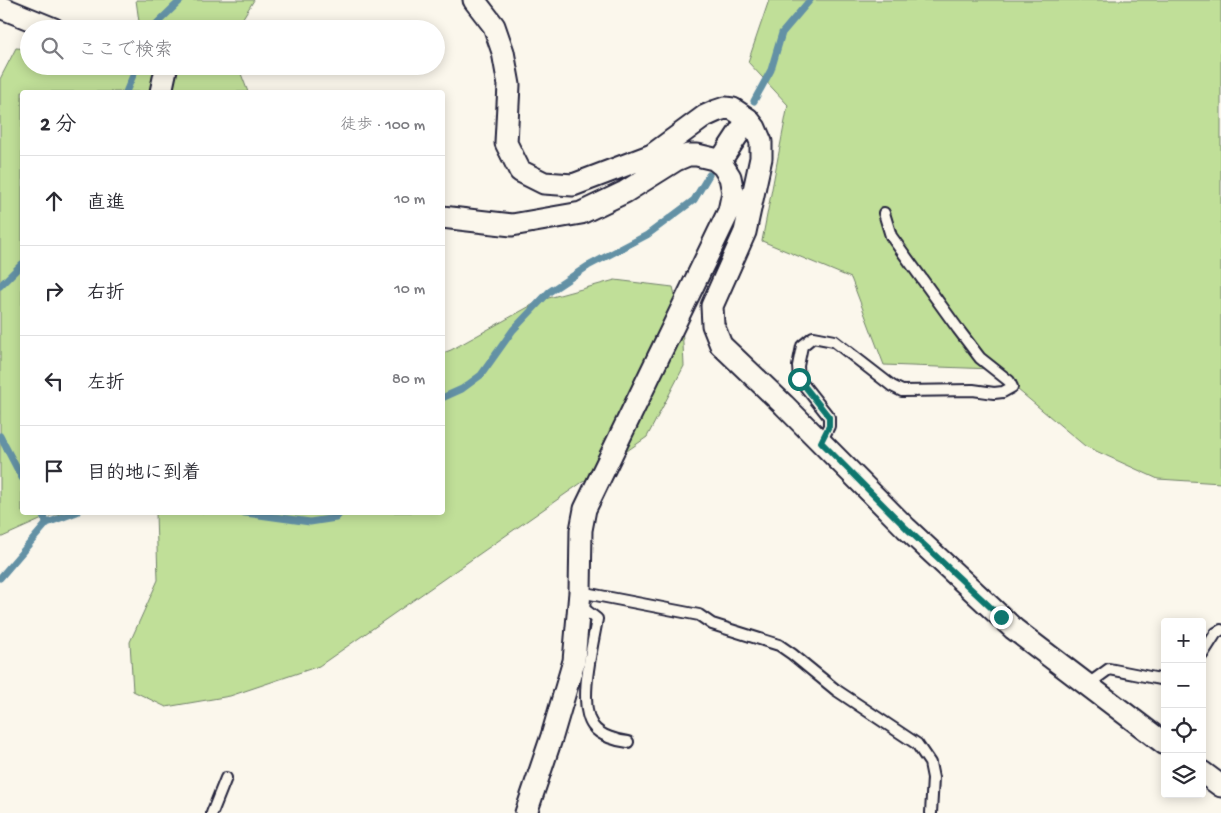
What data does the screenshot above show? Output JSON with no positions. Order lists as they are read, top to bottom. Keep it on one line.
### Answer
{"page":{"search":"ここで検索","heading":["2 分","徒歩 · 100 m"],"list":[["直進","10 m"],["右折","10 m"],["左折","80 m"],"目的地に到着"],"map_buttons":["+","−"]}}
